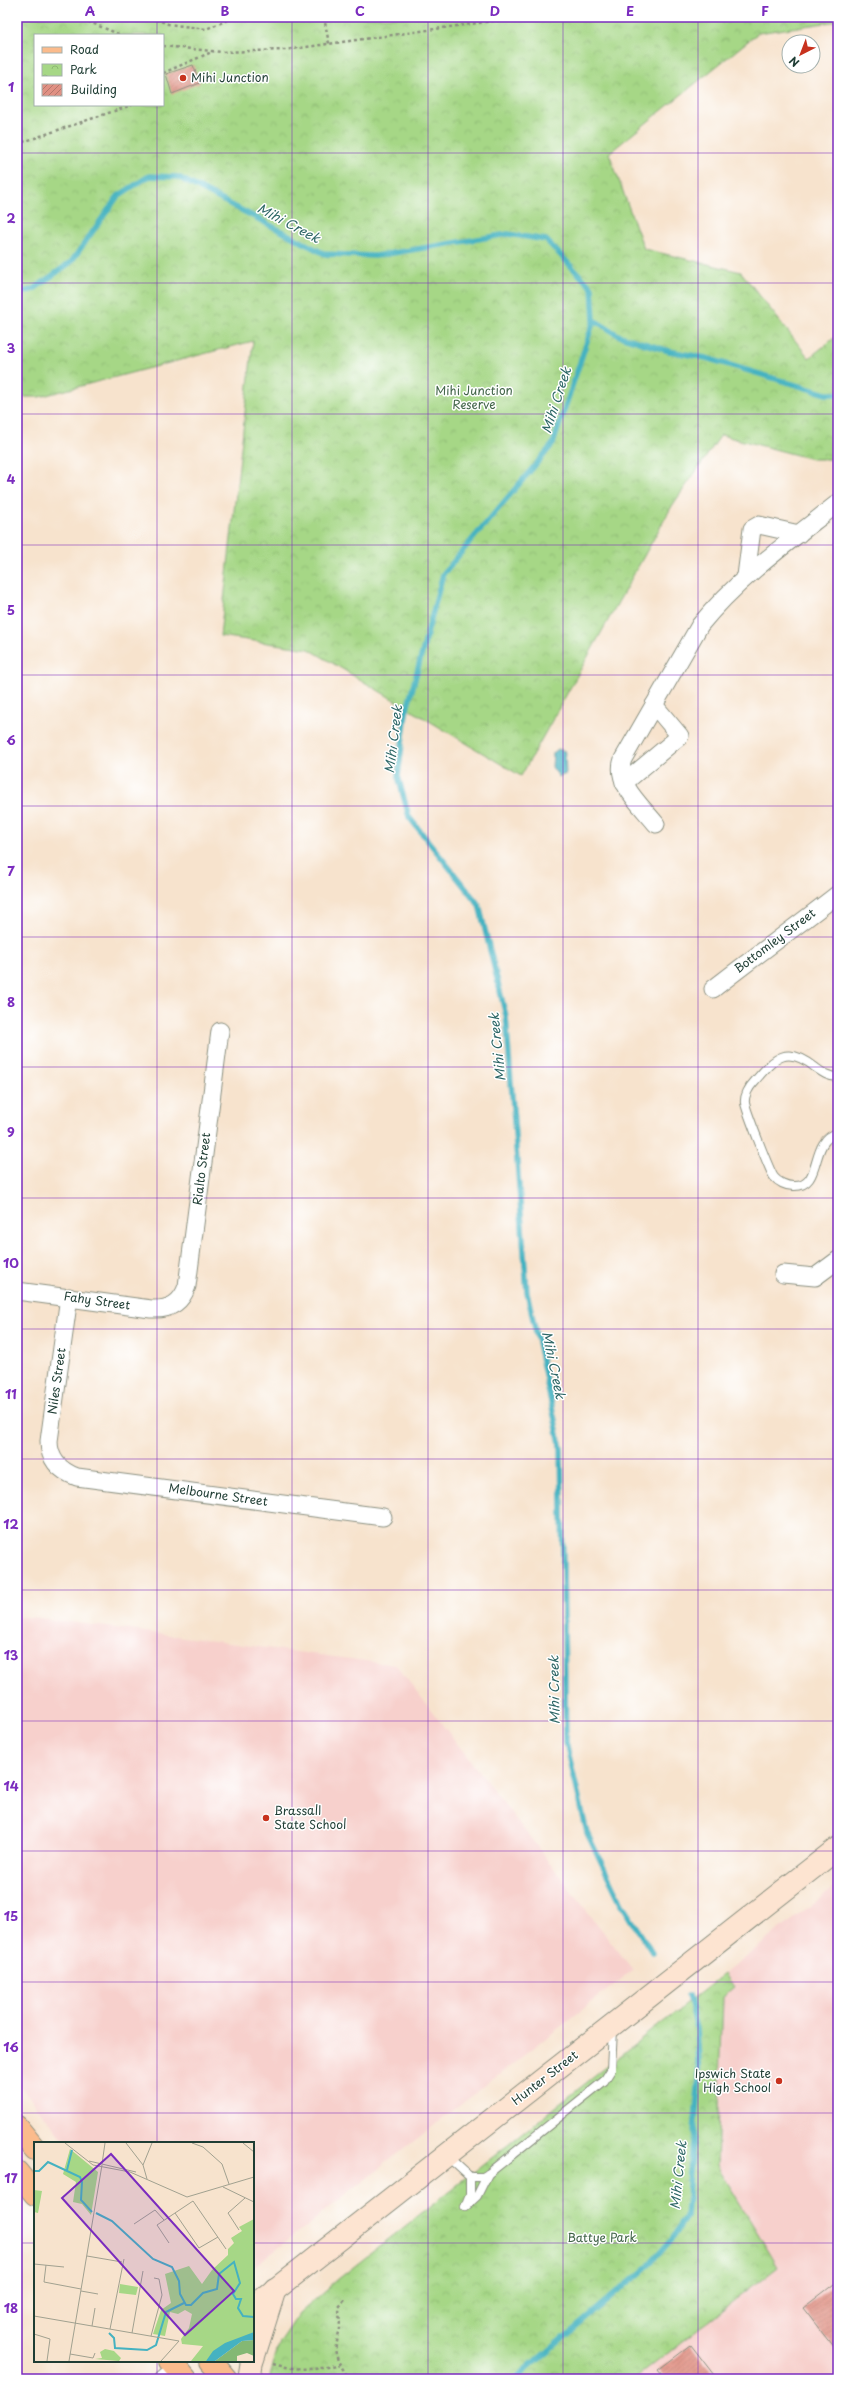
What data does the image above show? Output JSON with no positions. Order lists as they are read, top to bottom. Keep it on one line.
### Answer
{"streets":{"main road":["Hunter Street"],"street":["Bottomley Street","Rialto Street","Fahy Street","Niles Street","Melbourne Street"]},"crossings":[["Rialto Street","Fahy Street"],["Fahy Street","Niles Street"],["Niles Street","Melbourne Street"]],"water":["Mihi Creek"],"parks":["Mihi Junction Reserve","Battye Park"],"places":["Mihi Junction","Brassall State School","Ipswich State High School"],"legend":["Road","Park","Building"],"north":"bottom left","grid":{"columns":["A","B","C","D","E","F"],"rows":["1","2","3","4","5","6","7","8","9","10","11","12","13","14","15","16","17","18"]}}
